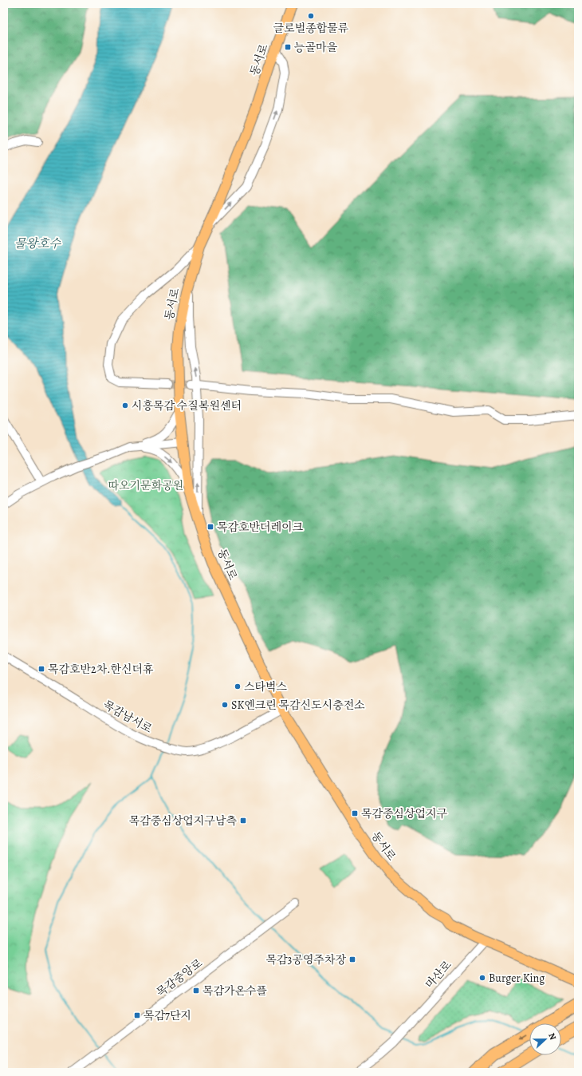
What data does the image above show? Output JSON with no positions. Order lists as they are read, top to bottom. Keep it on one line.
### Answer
{"streets":{"main road":["동서로"],"street":["목감남서로","마산로","목감중앙로"]},"crossings":[["동서로","목감남서로"],["동서로","마산로"]],"water":["물왕호수"],"parks":["따오기문화공원"],"places":{"other":["글로벌종합물류","시흥목감 수질복원센터","스타벅스","SK엔크린 목감신도시충전소","Burger King"],"transit":["능골마을","목감호반더레이크","목감호반2차.한신더휴","목감중심상업지구","목감중심상업지구남측","목감3공영주차장","목감가온수플","목감7단지"]},"north":"right"}
